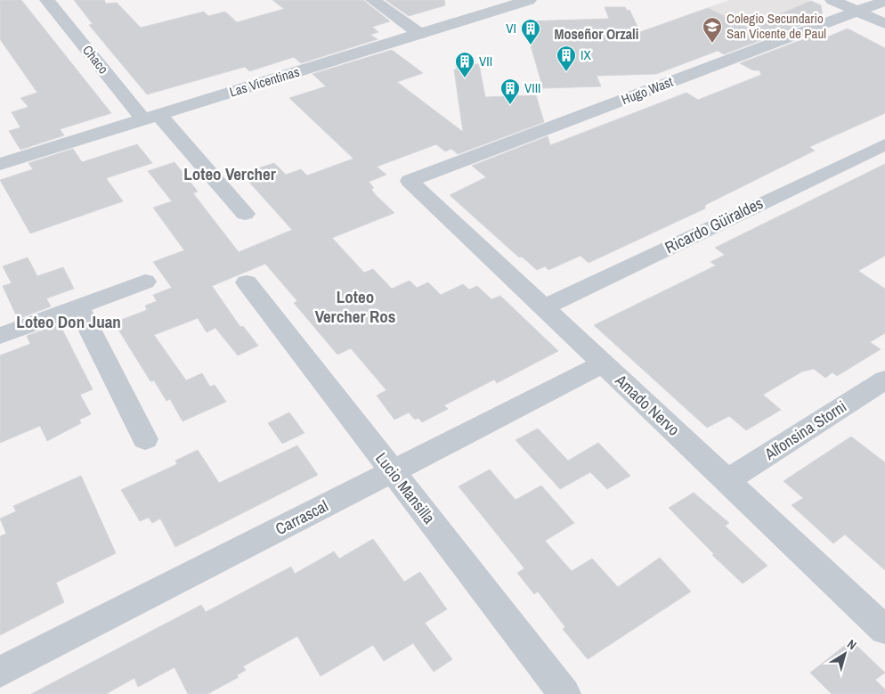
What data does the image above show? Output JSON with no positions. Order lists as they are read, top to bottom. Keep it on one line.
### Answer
{"streets":{"street":["Chaco","Las Vicentinas","Hugo Wast","Ricardo Güiraldes","Amado Nervo","Alfonsina Storni","Lucio Mansilla","Carrascal"]},"crossings":[["Chaco","Las Vicentinas"],["Hugo Wast","Amado Nervo"],["Ricardo Güiraldes","Amado Nervo"],["Amado Nervo","Alfonsina Storni"],["Amado Nervo","Carrascal"],["Lucio Mansilla","Carrascal"]],"districts":["Moseñor Orzali","Loteo Vercher","Loteo Vercher Ros","Loteo Don Juan"],"places":{"school or university":["Colegio Secundario San Vicente de Paul"],"building":["VI","IX","VII","VIII"]},"north":"top right"}
